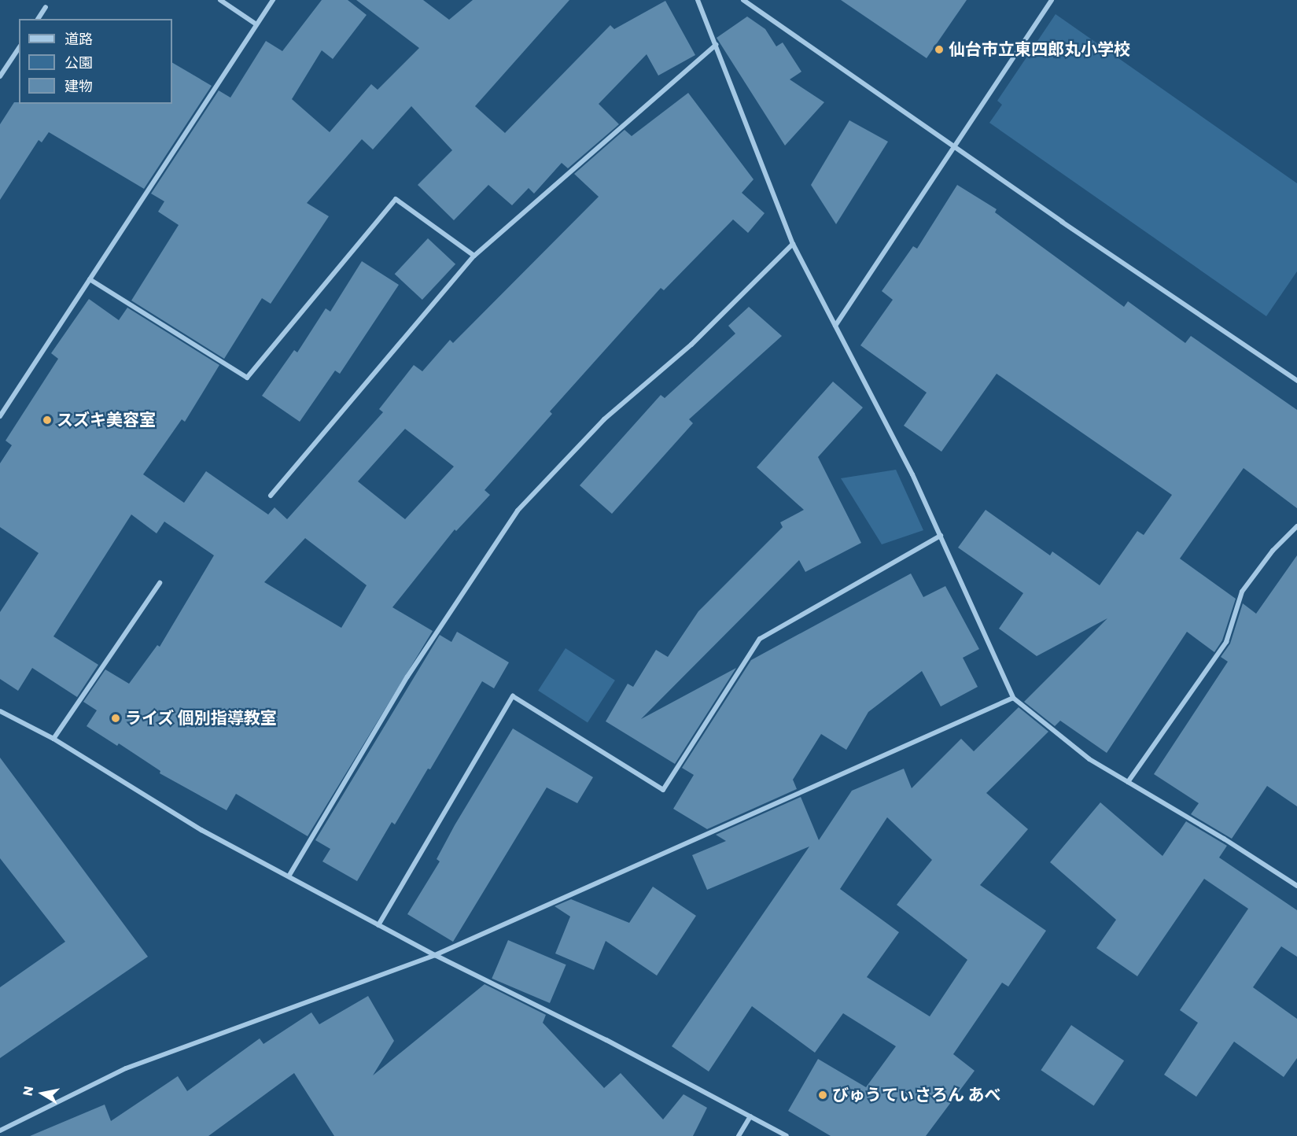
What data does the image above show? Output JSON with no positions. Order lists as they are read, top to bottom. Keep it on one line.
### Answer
{"places":["仙台市立東四郎丸小学校","スズキ美容室","ライズ 個別指導教室","びゅうてぃさろん あべ"],"legend":["道路","公園","建物"],"north":"left"}
